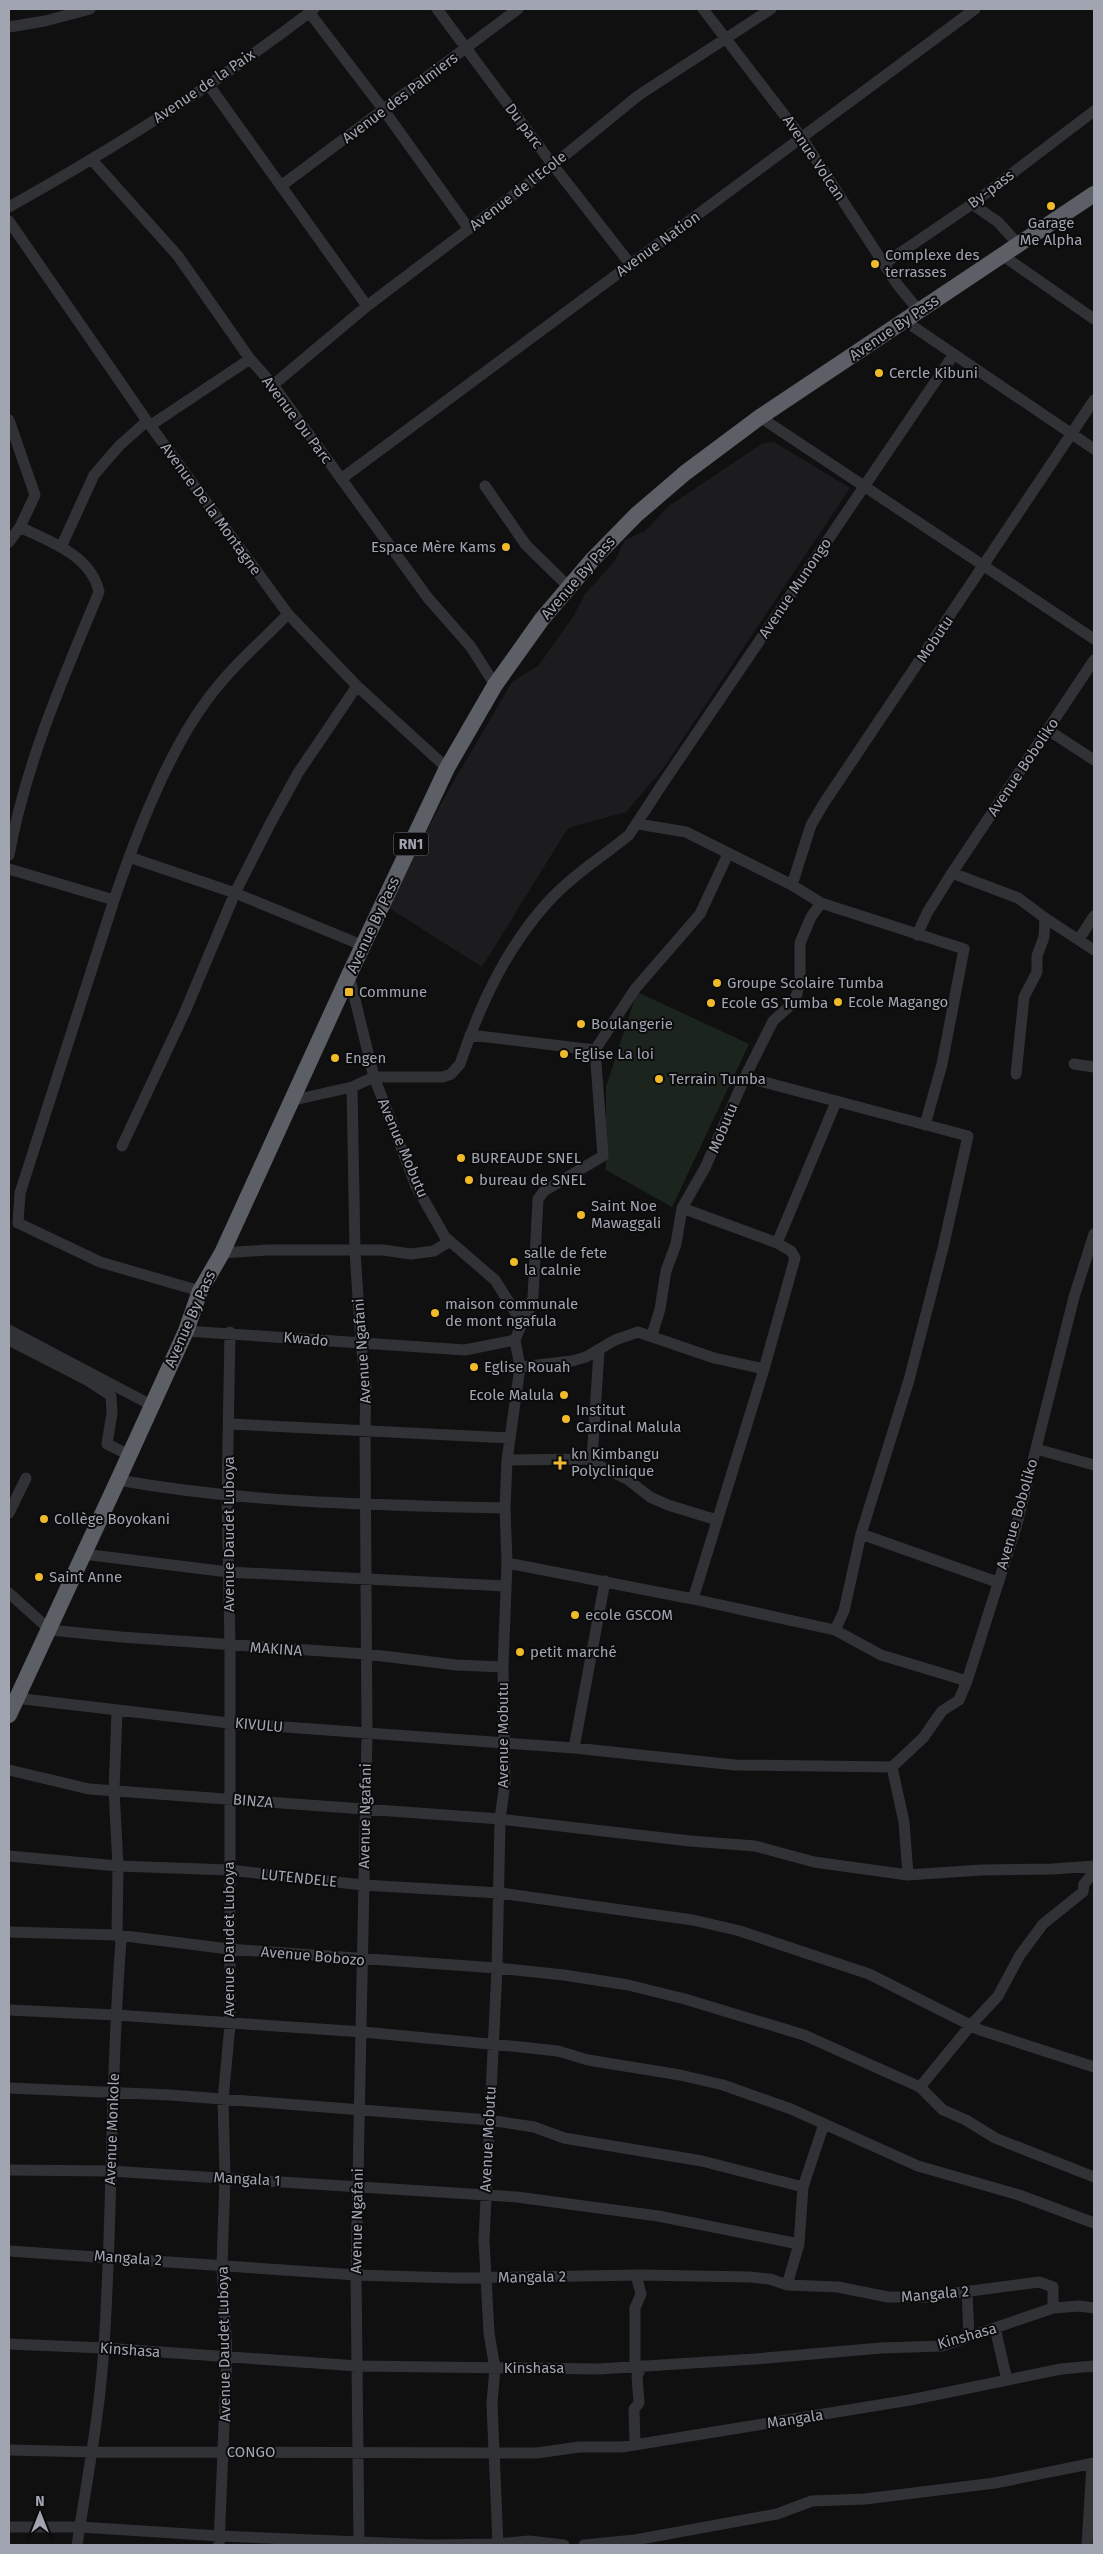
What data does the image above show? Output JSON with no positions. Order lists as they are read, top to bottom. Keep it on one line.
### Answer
{"streets":{"highway":["Avenue By Pass","RN1"],"street":["Avenue de la Paix","Avenue des Palmiers","Du parc","Avenue Volcan","By-pass","Avenue de l'Ecole","Avenue Nation","Avenue Du Parc","Avenue De la Montagne","Avenue Munongo","Mobutu","Avenue Boboliko","Avenue Mobutu","Kwado","Avenue Ngafani","Avenue Daudet Luboya","MAKINA","KIVULU","BINZA","LUTENDELE","Avenue Bobozo","Avenue Monkole","Mangala 1","Mangala 2","Kinshasa","Mangala","CONGO"]},"crossings":[["Avenue de la Paix","Avenue Du Parc"],["Avenue des Palmiers","Du parc"],["Du parc","Avenue de l'Ecole"],["Du parc","Avenue Nation"],["Avenue Volcan","By-pass"],["Avenue Volcan","Avenue de l'Ecole"],["Avenue Volcan","Avenue Nation"],["Avenue Volcan","Avenue By Pass"],["Avenue Volcan","Avenue Munongo"],["Avenue Volcan","Mobutu"],["Avenue de l'Ecole","Avenue Du Parc"],["Avenue Nation","Avenue Du Parc"],["Avenue By Pass","Avenue Du Parc"],["Avenue By Pass","Avenue De la Montagne"],["Avenue By Pass","Avenue Mobutu"],["Avenue By Pass","Kwado"],["Avenue By Pass","MAKINA"],["Avenue By Pass","KIVULU"],["Avenue Munongo","Avenue Mobutu"],["Avenue Boboliko","KIVULU"],["Avenue Mobutu","Kwado"],["Avenue Mobutu","MAKINA"],["Avenue Mobutu","KIVULU"],["Avenue Mobutu","BINZA"],["Avenue Mobutu","LUTENDELE"],["Avenue Mobutu","Avenue Bobozo"],["Avenue Mobutu","Mangala 1"],["Avenue Mobutu","Mangala 2"],["Avenue Mobutu","Kinshasa"],["Avenue Mobutu","Mangala"],["Avenue Mobutu","CONGO"],["Kwado","Avenue Ngafani"],["Kwado","Avenue Daudet Luboya"],["Avenue Ngafani","MAKINA"],["Avenue Ngafani","KIVULU"],["Avenue Ngafani","BINZA"],["Avenue Ngafani","LUTENDELE"],["Avenue Ngafani","Avenue Bobozo"],["Avenue Ngafani","Mangala 1"],["Avenue Ngafani","Mangala 2"],["Avenue Ngafani","Kinshasa"],["Avenue Ngafani","CONGO"],["Avenue Daudet Luboya","MAKINA"],["Avenue Daudet Luboya","KIVULU"],["Avenue Daudet Luboya","BINZA"],["Avenue Daudet Luboya","LUTENDELE"],["Avenue Daudet Luboya","Avenue Bobozo"],["Avenue Daudet Luboya","Mangala 1"],["Avenue Daudet Luboya","Mangala 2"],["Avenue Daudet Luboya","Kinshasa"],["Avenue Daudet Luboya","CONGO"],["KIVULU","Avenue Monkole"],["BINZA","Avenue Monkole"],["LUTENDELE","Avenue Monkole"],["Avenue Bobozo","Avenue Monkole"],["Avenue Monkole","Mangala 1"],["Avenue Monkole","Mangala 2"],["Avenue Monkole","Kinshasa"],["Avenue Monkole","CONGO"],["Mangala 2","Kinshasa"],["Mangala","CONGO"]],"places":{"other":["Garage Me Alpha","Complexe des terrasses","Cercle Kibuni","Espace Mère Kams","Groupe Scolaire Tumba","Ecole Magango","Ecole GS Tumba","Boulangerie","Eglise La loi","Engen","Terrain Tumba","BUREAUDE SNEL","bureau de SNEL","Saint Noe Mawaggali","salle de fete la calnie","maison communale de mont ngafula","Eglise Rouah","Ecole Malula","Institut Cardinal Malula","Collège Boyokani","Saint Anne","ecole GSCOM","petit marché"],"transit":["Commune"],"health":["kn Kimbangu Polyclinique"]},"north":"top"}
